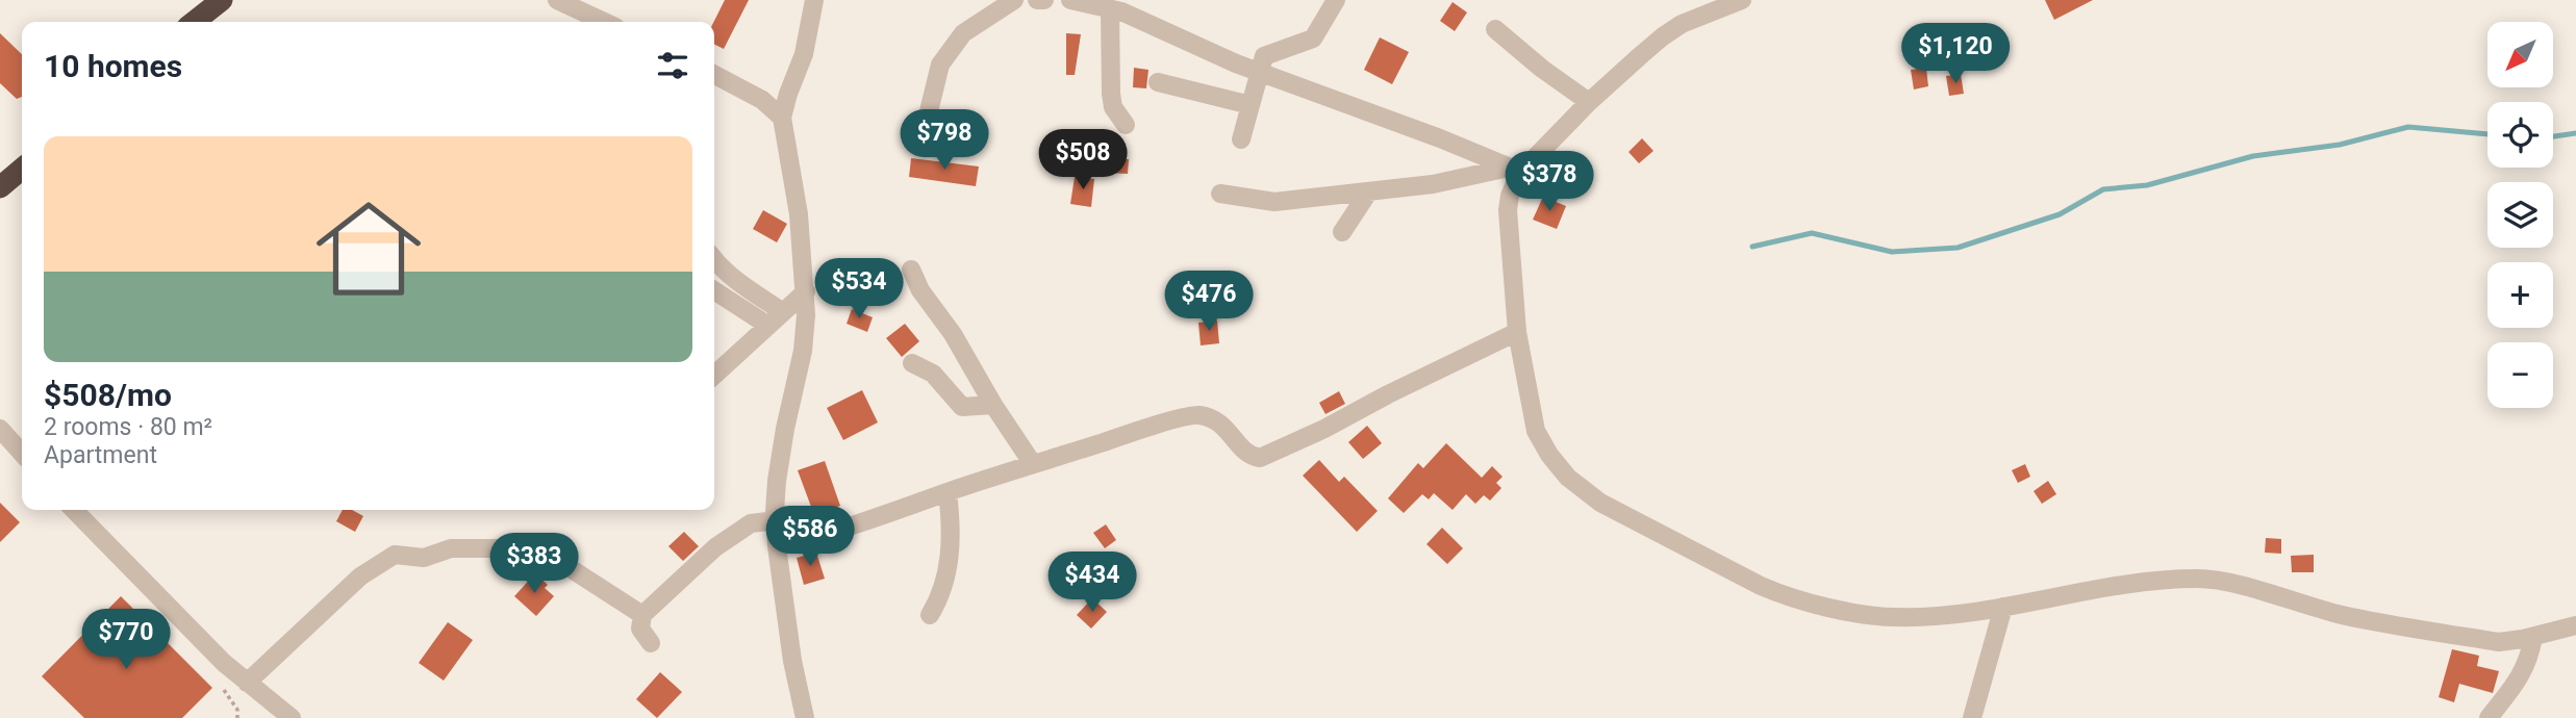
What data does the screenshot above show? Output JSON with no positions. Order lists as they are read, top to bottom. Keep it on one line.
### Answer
{"north":"bottom left","page":{"map_buttons":["+","−"],"heading":"10 homes","price":["$1,120","$798","$508","$378","$534","$476","$586","$383","$434","$770"],"list":[{"name":"$508/mo","note":"2 rooms · 80 m² · Apartment"}]}}
